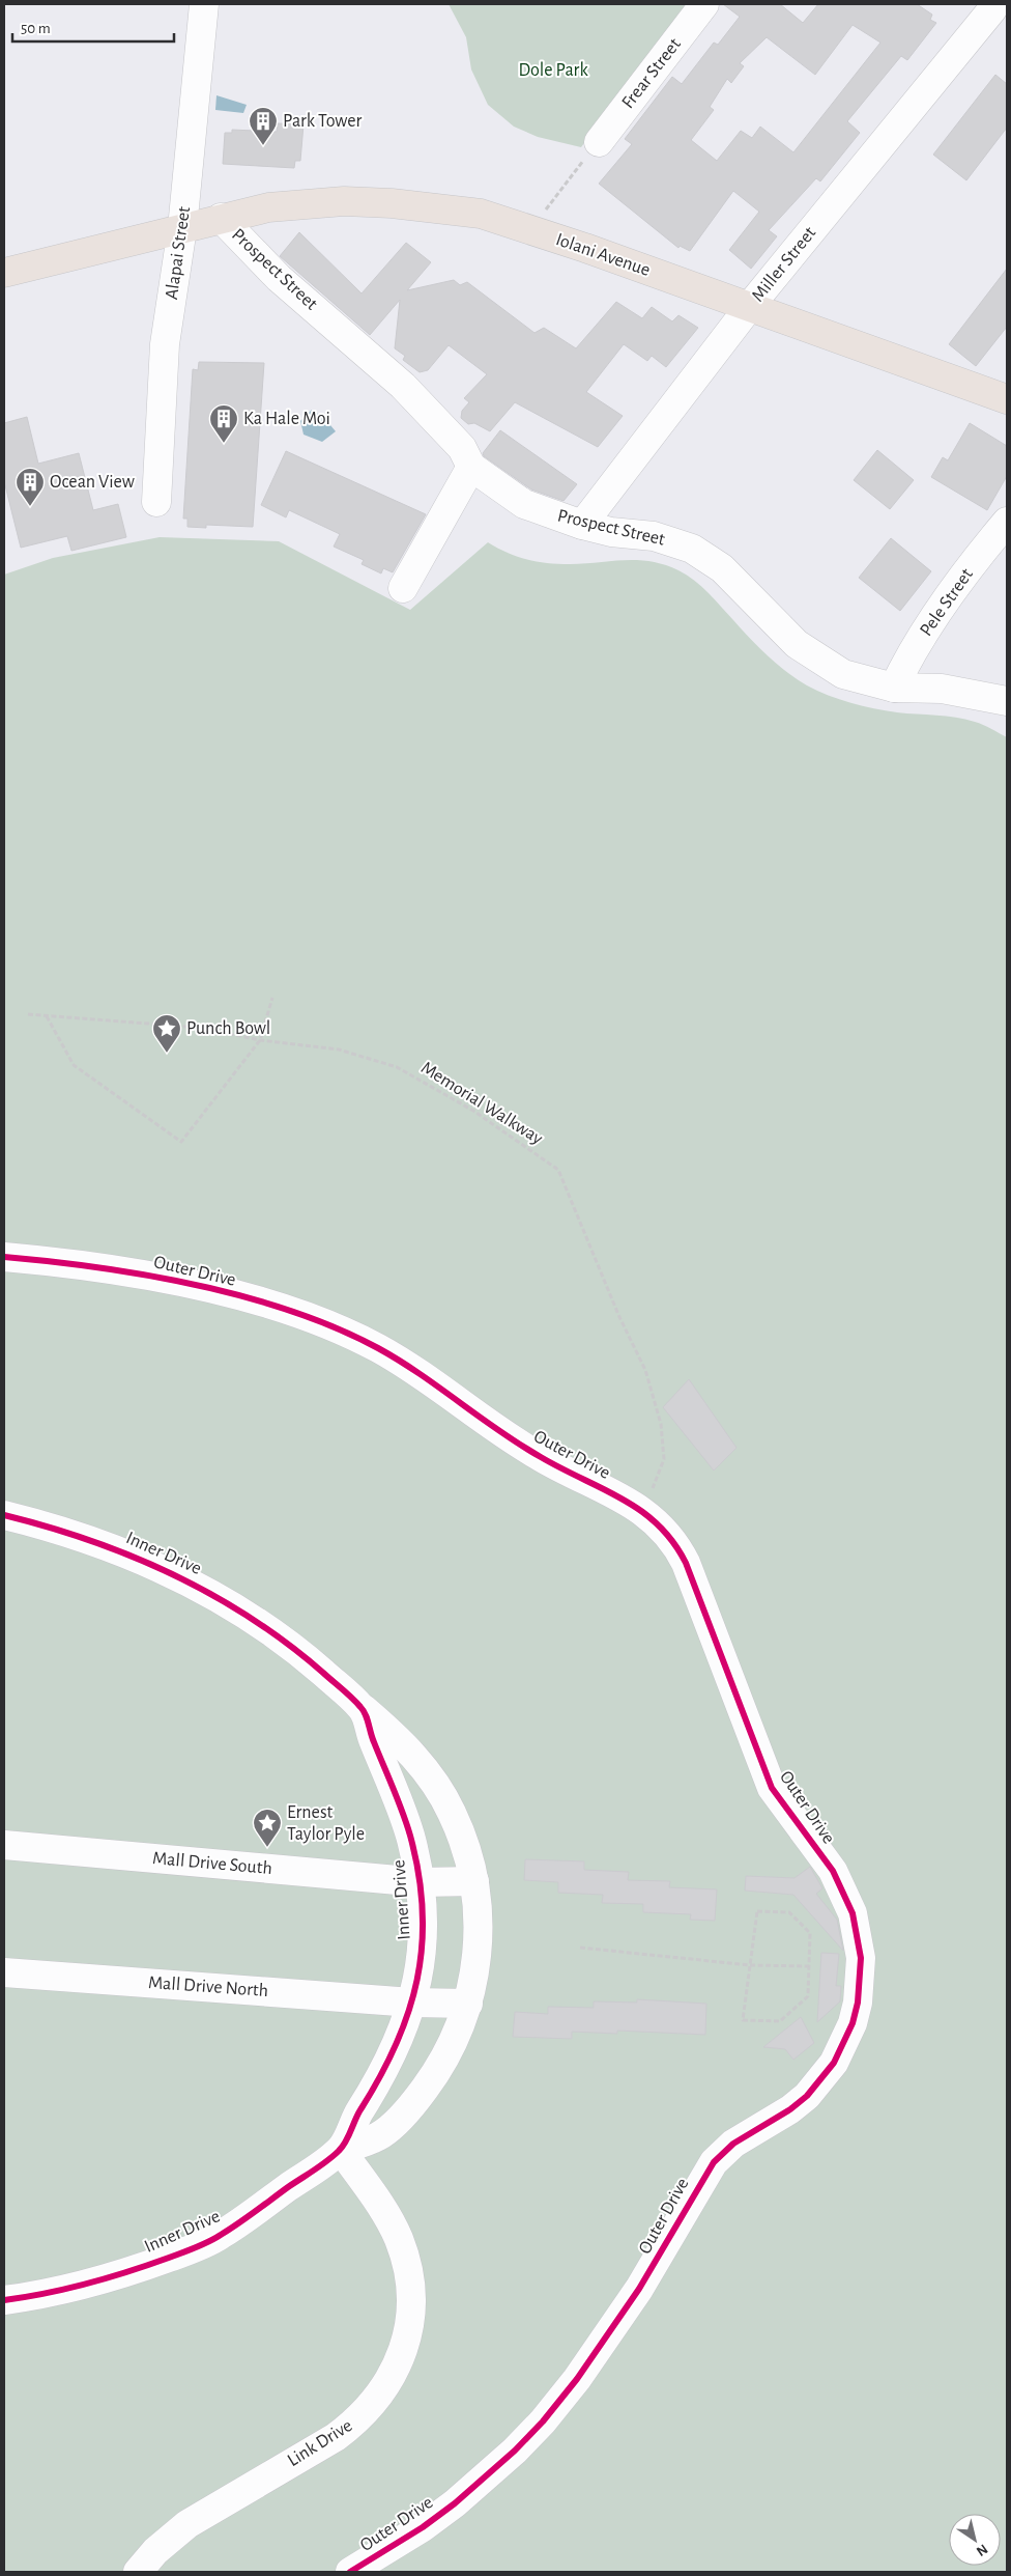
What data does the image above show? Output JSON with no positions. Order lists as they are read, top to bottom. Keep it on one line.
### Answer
{"streets":{"main road":["Iolani Avenue"],"street":["Frear Street","Alapai Street","Miller Street","Prospect Street","Pele Street","Outer Drive","Inner Drive","Mall Drive South","Mall Drive North","Link Drive"],"path":["Memorial Walkway"]},"crossings":[["Alapai Street","Iolani Avenue"],["Iolani Avenue","Miller Street"],["Iolani Avenue","Prospect Street"],["Miller Street","Prospect Street"],["Prospect Street","Pele Street"],["Memorial Walkway","Outer Drive"],["Inner Drive","Mall Drive South"],["Inner Drive","Mall Drive North"],["Inner Drive","Link Drive"]],"parks":["Dole Park"],"places":{"building":["Park Tower","Ka Hale Moi","Ocean View"],"place":["Punch Bowl","Ernest Taylor Pyle"]},"scale_bar":"50 m","north":"bottom right"}
